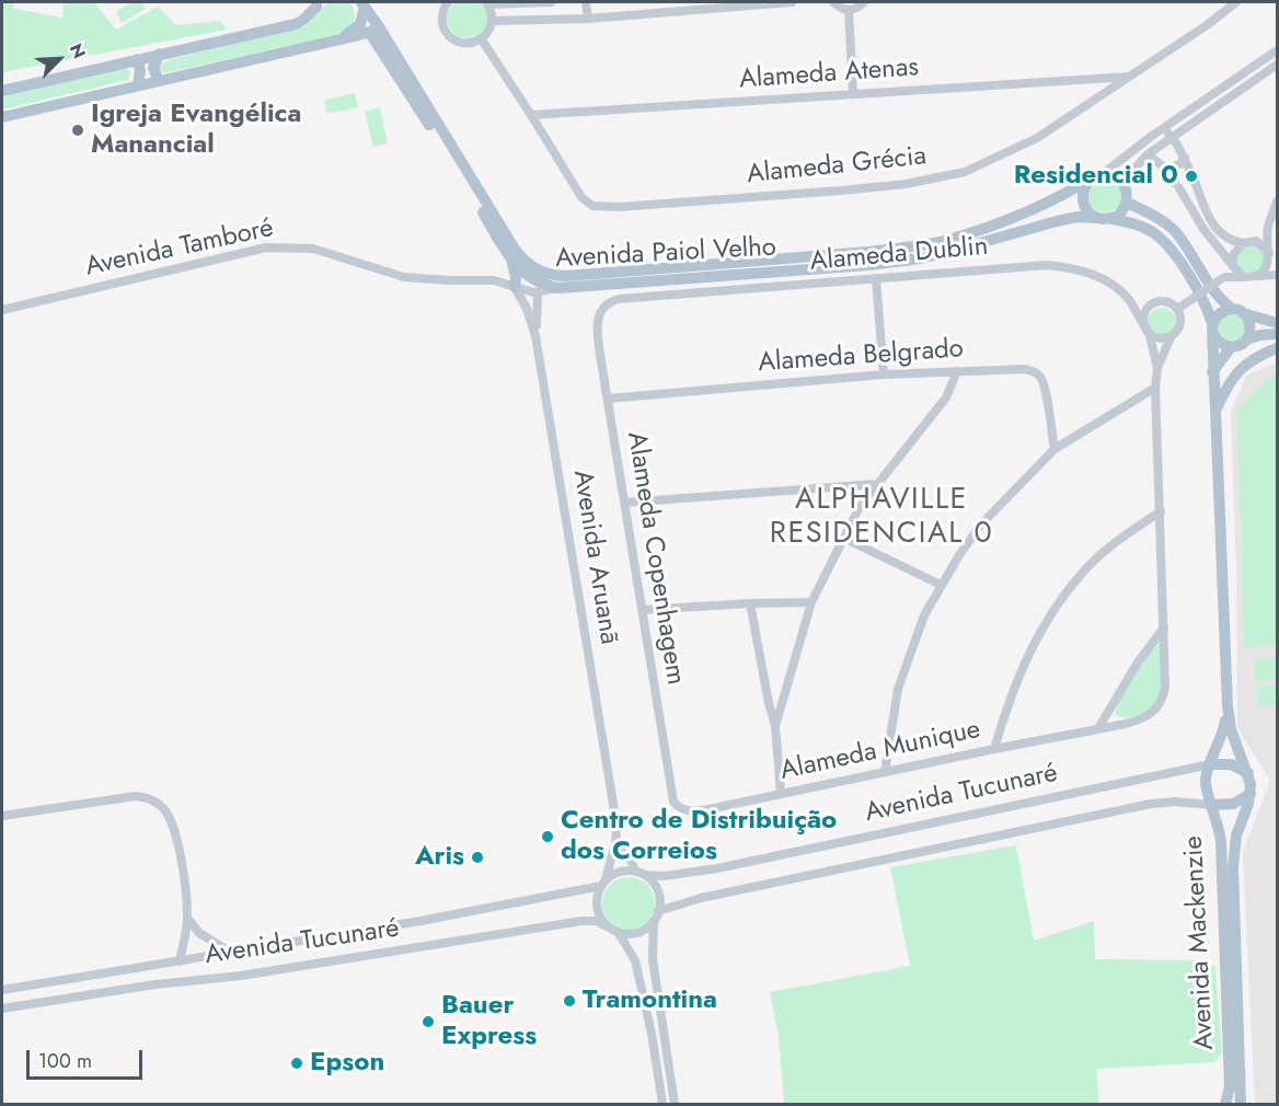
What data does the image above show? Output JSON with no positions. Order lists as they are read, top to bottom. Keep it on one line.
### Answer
{"streets":{"main road":["Avenida Paiol Velho","Avenida Mackenzie"],"street":["Alameda Atenas","Alameda Grécia","Avenida Tamboré","Alameda Dublin","Alameda Belgrado","Avenida Aruanã","Alameda Copenhagem","Alameda Munique","Avenida Tucunaré"]},"crossings":[["Alameda Atenas","Alameda Grécia"],["Avenida Tamboré","Avenida Paiol Velho"],["Avenida Tamboré","Avenida Aruanã"],["Avenida Paiol Velho","Avenida Mackenzie"],["Alameda Dublin","Alameda Copenhagem"],["Alameda Dublin","Alameda Munique"],["Alameda Belgrado","Alameda Copenhagem"],["Avenida Aruanã","Avenida Tucunaré"],["Alameda Copenhagem","Alameda Munique"],["Avenida Tucunaré","Avenida Mackenzie"]],"districts":["ALPHAVILLE RESIDENCIAL 0"],"places":["Igreja Evangélica Manancial","Residencial 0","Centro de Distribuição dos Correios","Aris","Tramontina","Bauer Express","Epson"],"scale_bar":"100 m","north":"top right"}
